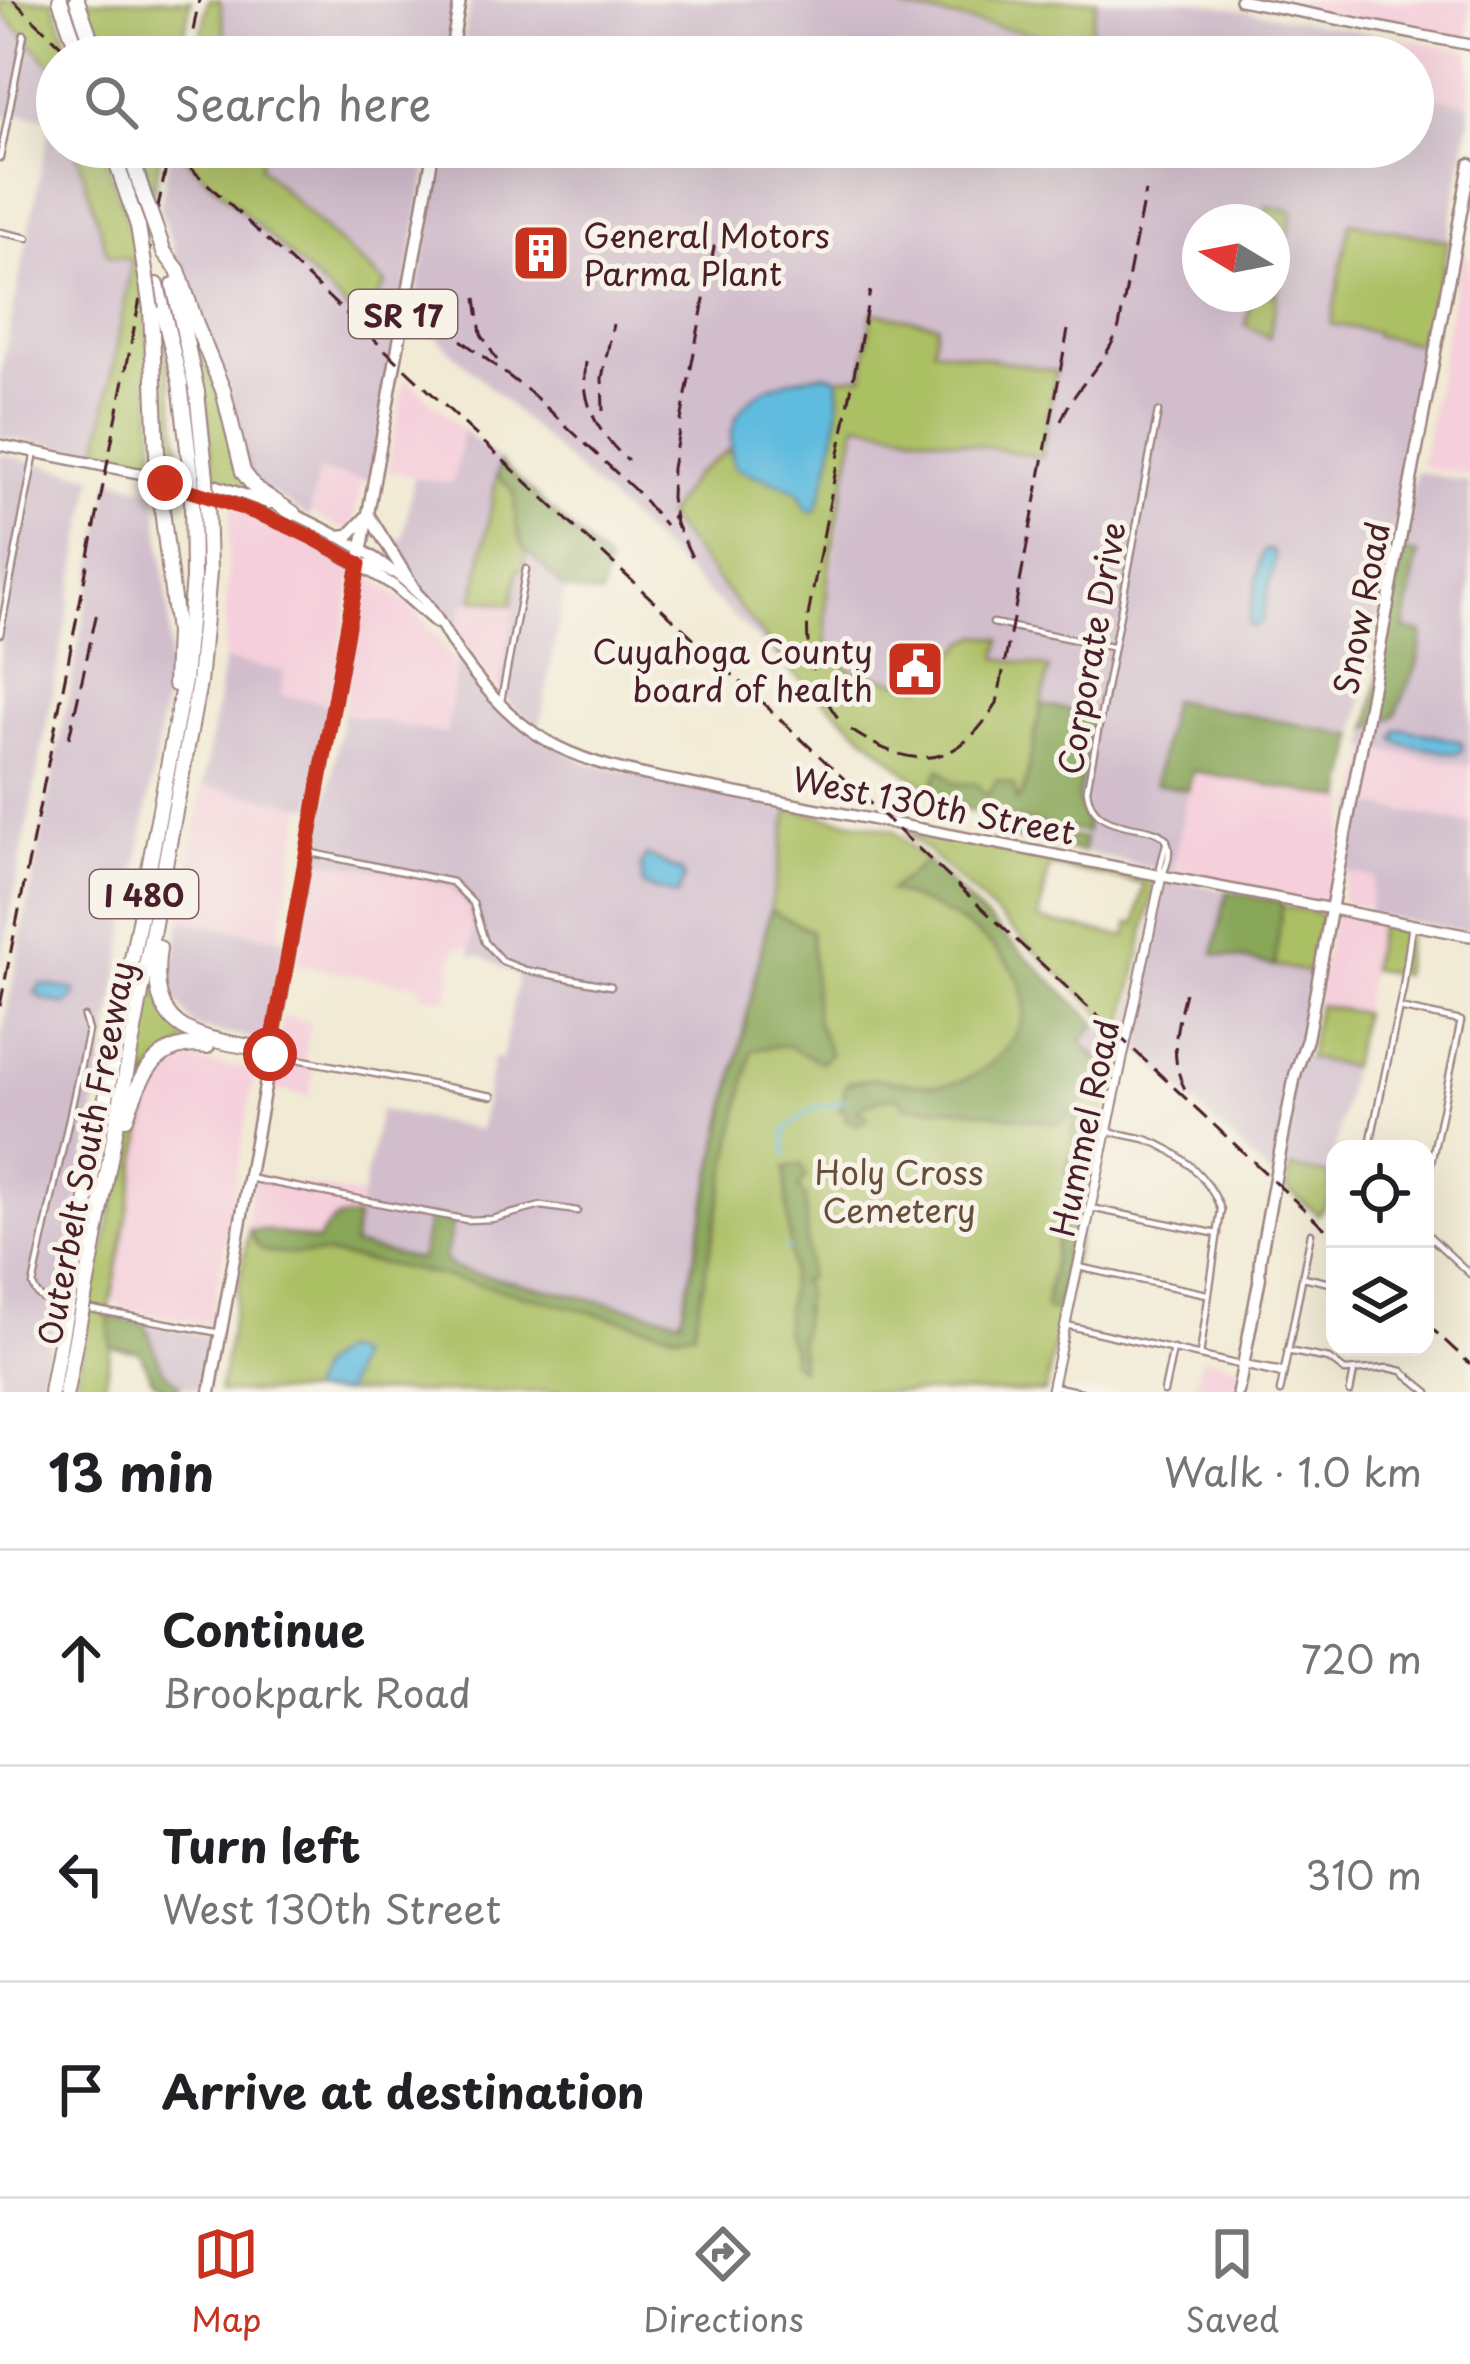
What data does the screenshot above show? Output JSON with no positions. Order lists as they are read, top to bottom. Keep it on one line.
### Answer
{"streets":{"highway":["I 480","Outerbelt South Freeway"],"main road":["SR 17","Snow Road","West 130th Street"],"street":["Corporate Drive","Hummel Road"]},"crossings":[["SR 17","West 130th Street"],["Snow Road","West 130th Street"],["Corporate Drive","West 130th Street"],["Corporate Drive","Hummel Road"],["West 130th Street","Hummel Road"]],"parks":["Holy Cross Cemetery"],"places":{"building":["General Motors Parma Plant"],"public building":["Cuyahoga County board of health"]},"north":"left","page":{"search":"Search here","heading":["13 min","Walk · 1.0 km"],"list":[["Continue","Brookpark Road","720 m"],["Turn left","West 130th Street","310 m"],"Arrive at destination"],"nav":["Map","Directions","Saved"]}}
